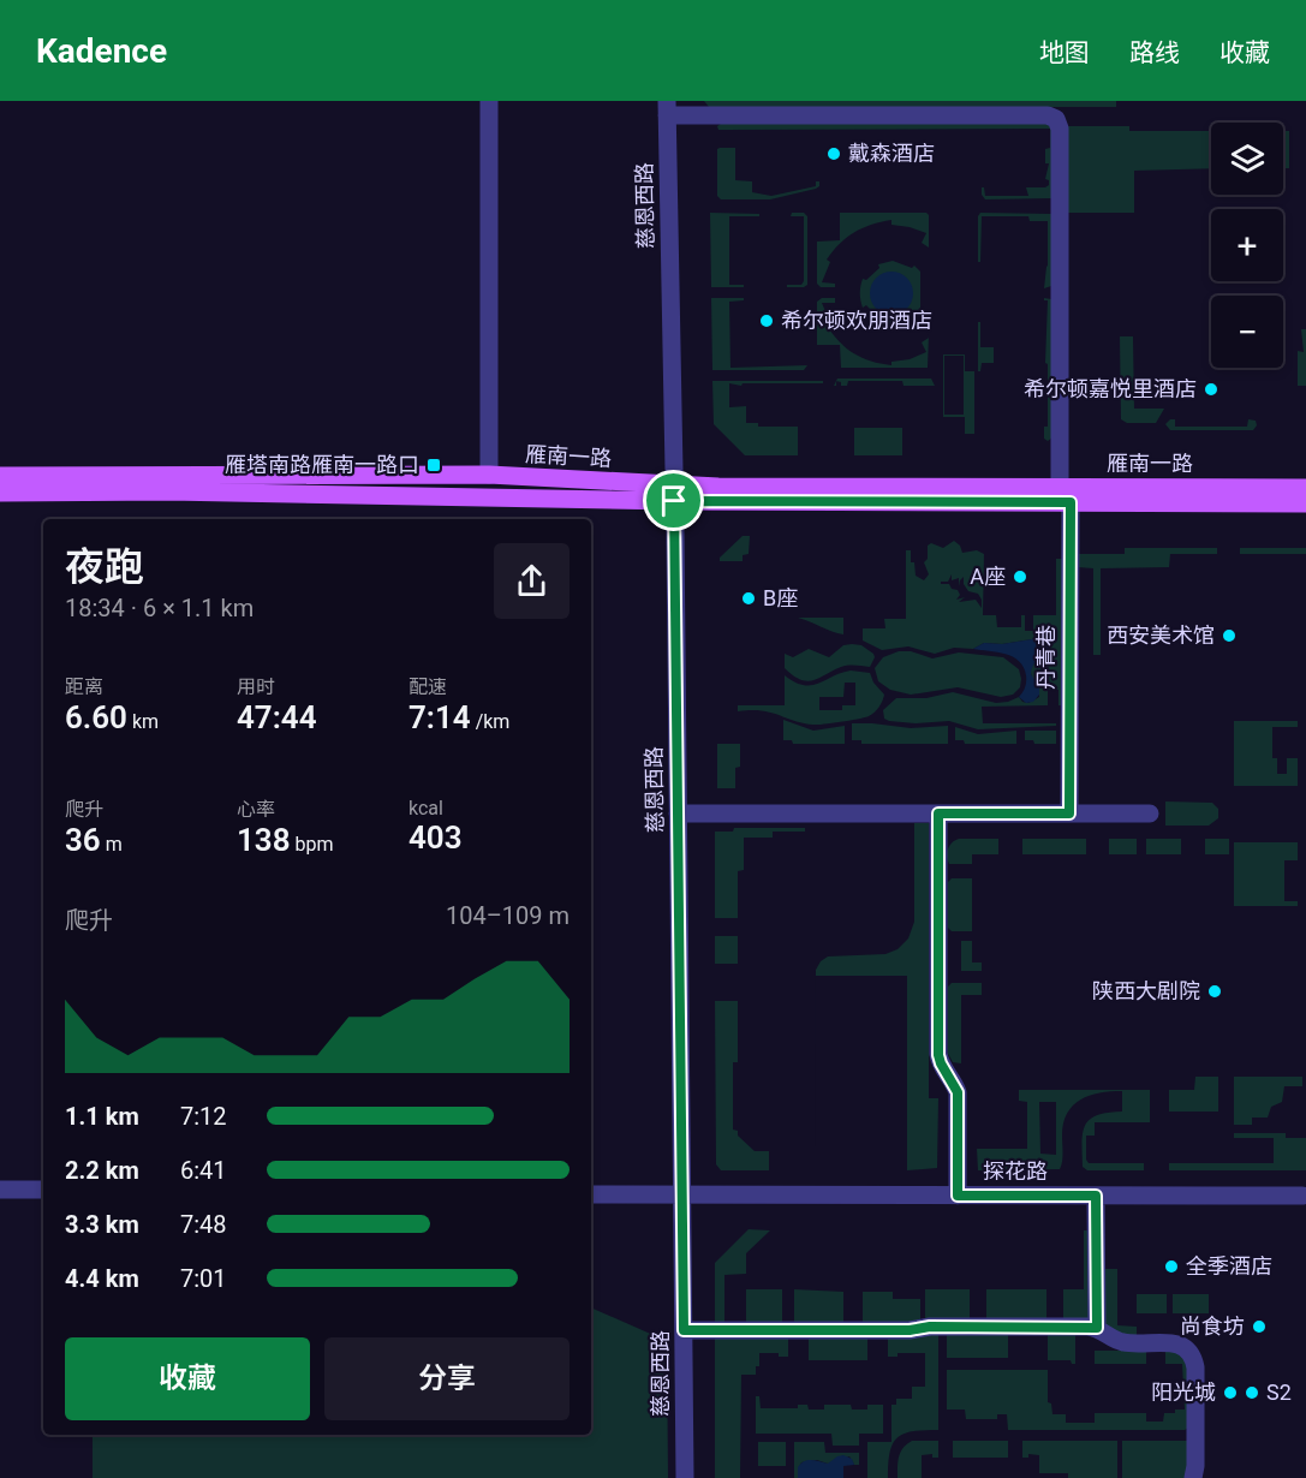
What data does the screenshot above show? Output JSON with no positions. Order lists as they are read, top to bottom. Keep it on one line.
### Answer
{"streets":{"main road":["雁南一路"],"street":["慈恩西路","丹青巷","探花路"]},"crossings":[["慈恩西路","雁南一路"],["慈恩西路","丹青巷"],["慈恩西路","探花路"],["雁南一路","丹青巷"]],"places":{"other":["戴森酒店","希尔顿欢朋酒店","希尔顿嘉悦里酒店","A座","B座","西安美术馆","陕西大剧院","全季酒店","尚食坊","阳光城","S2"],"transit":["雁塔南路雁南一路口"]},"page":{"header":"Kadence","nav":["地图","路线","收藏"],"map_buttons":["+","−"],"heading":["夜跑","18:34 · 6 × 1.1 km"],"stats":[["距离","6.60 km"],["用时","47:44"],["配速","7:14 /km"],["爬升","36 m"],["心率","138 bpm"],["kcal","403"]],"chart":["爬升","104–109 m"],"list":[{"name":"1.1 km","note":"7:12"},{"name":"2.2 km","note":"6:41"},{"name":"3.3 km","note":"7:48"},{"name":"4.4 km","note":"7:01"}],"buttons":["收藏","分享"]}}
